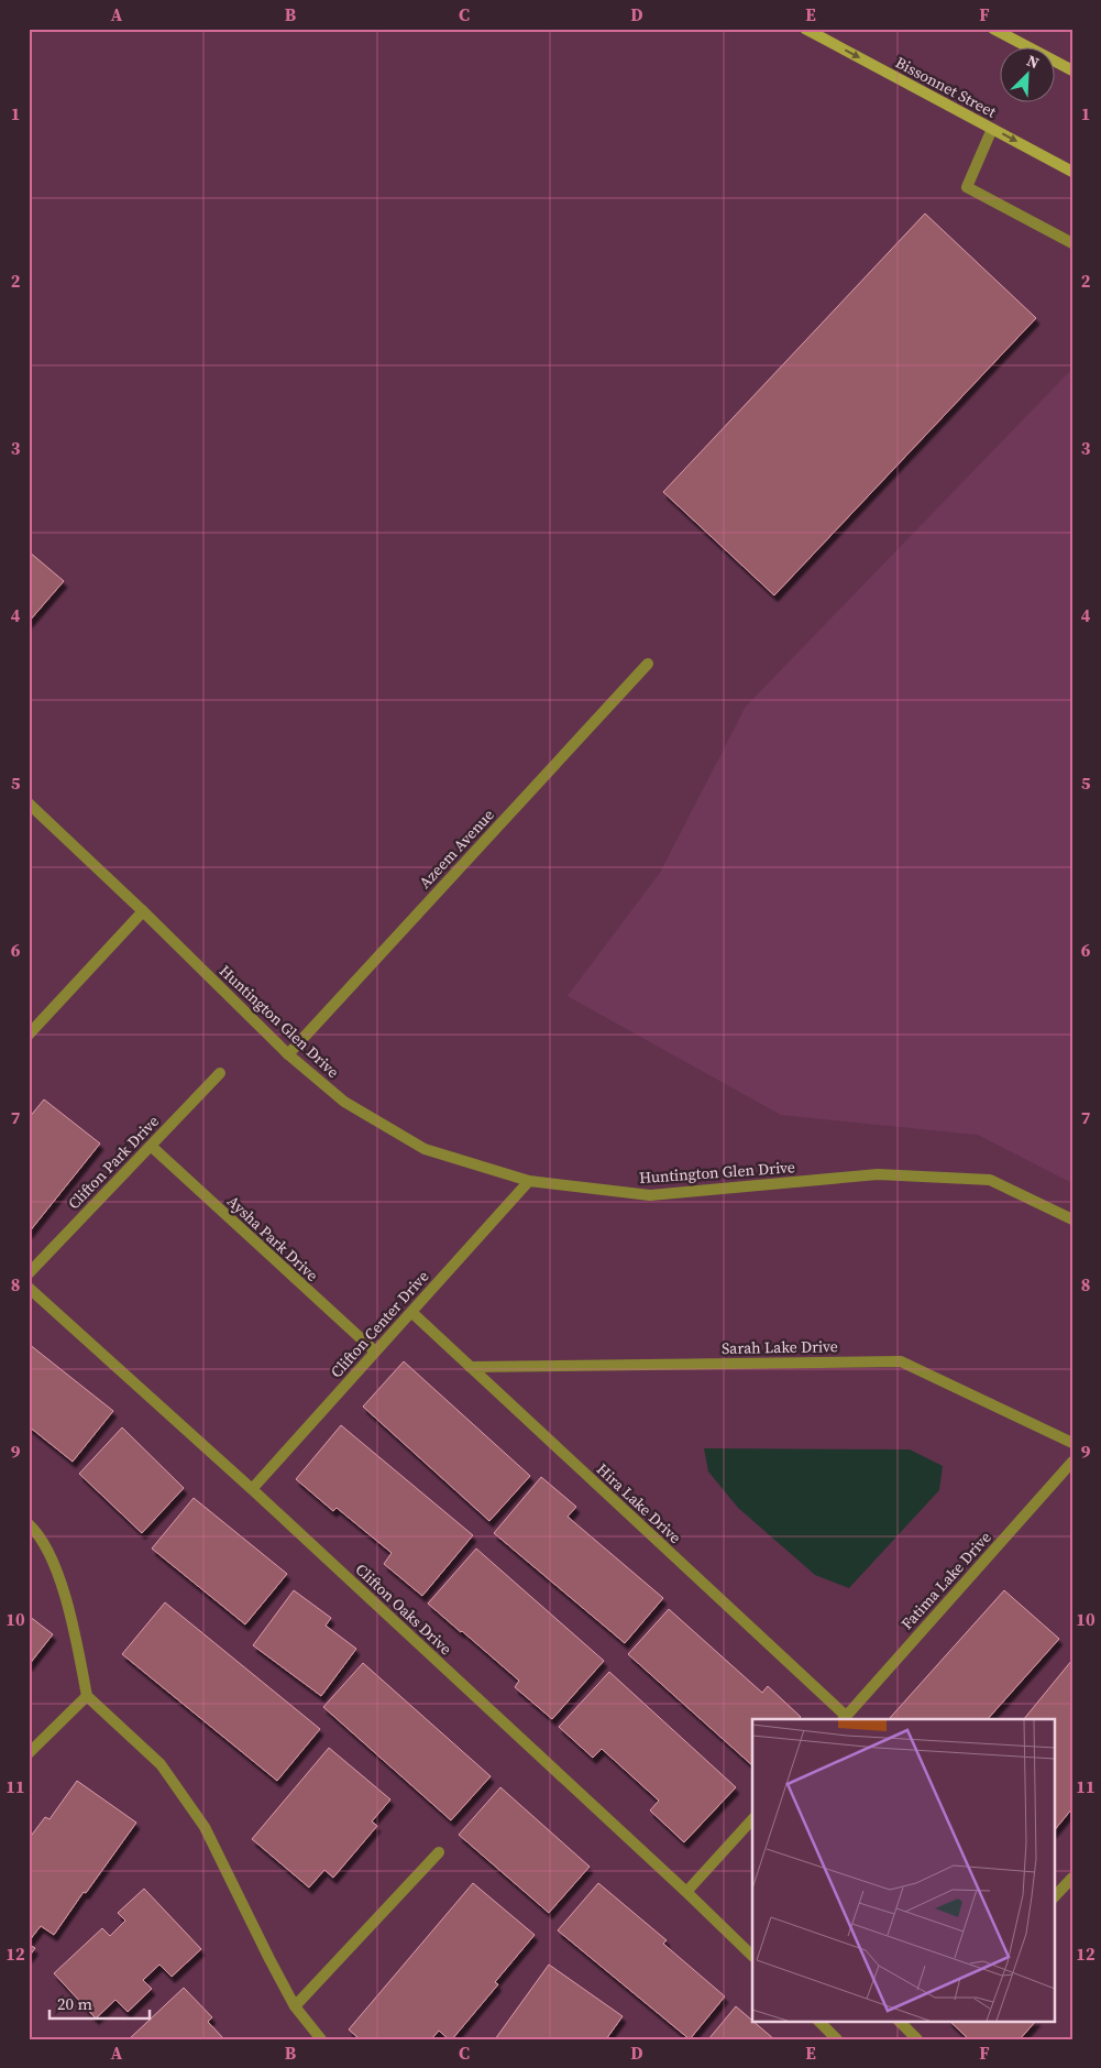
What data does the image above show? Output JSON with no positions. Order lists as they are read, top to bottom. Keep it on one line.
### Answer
{"streets":{"main road":["Bissonnet Street"],"street":["Azeem Avenue","Huntington Glen Drive","Clifton Park Drive","Aysha Park Drive","Clifton Center Drive","Sarah Lake Drive","Hira Lake Drive","Fatima Lake Drive","Clifton Oaks Drive"]},"crossings":[["Azeem Avenue","Huntington Glen Drive"],["Huntington Glen Drive","Clifton Center Drive"],["Clifton Park Drive","Aysha Park Drive"],["Aysha Park Drive","Clifton Center Drive"],["Clifton Center Drive","Hira Lake Drive"],["Clifton Center Drive","Clifton Oaks Drive"],["Sarah Lake Drive","Hira Lake Drive"],["Hira Lake Drive","Fatima Lake Drive"]],"one_way":["Bissonnet Street"],"scale_bar":"20 m","north":"top right","grid":{"columns":["A","B","C","D","E","F"],"rows":["1","2","3","4","5","6","7","8","9","10","11","12"]}}
